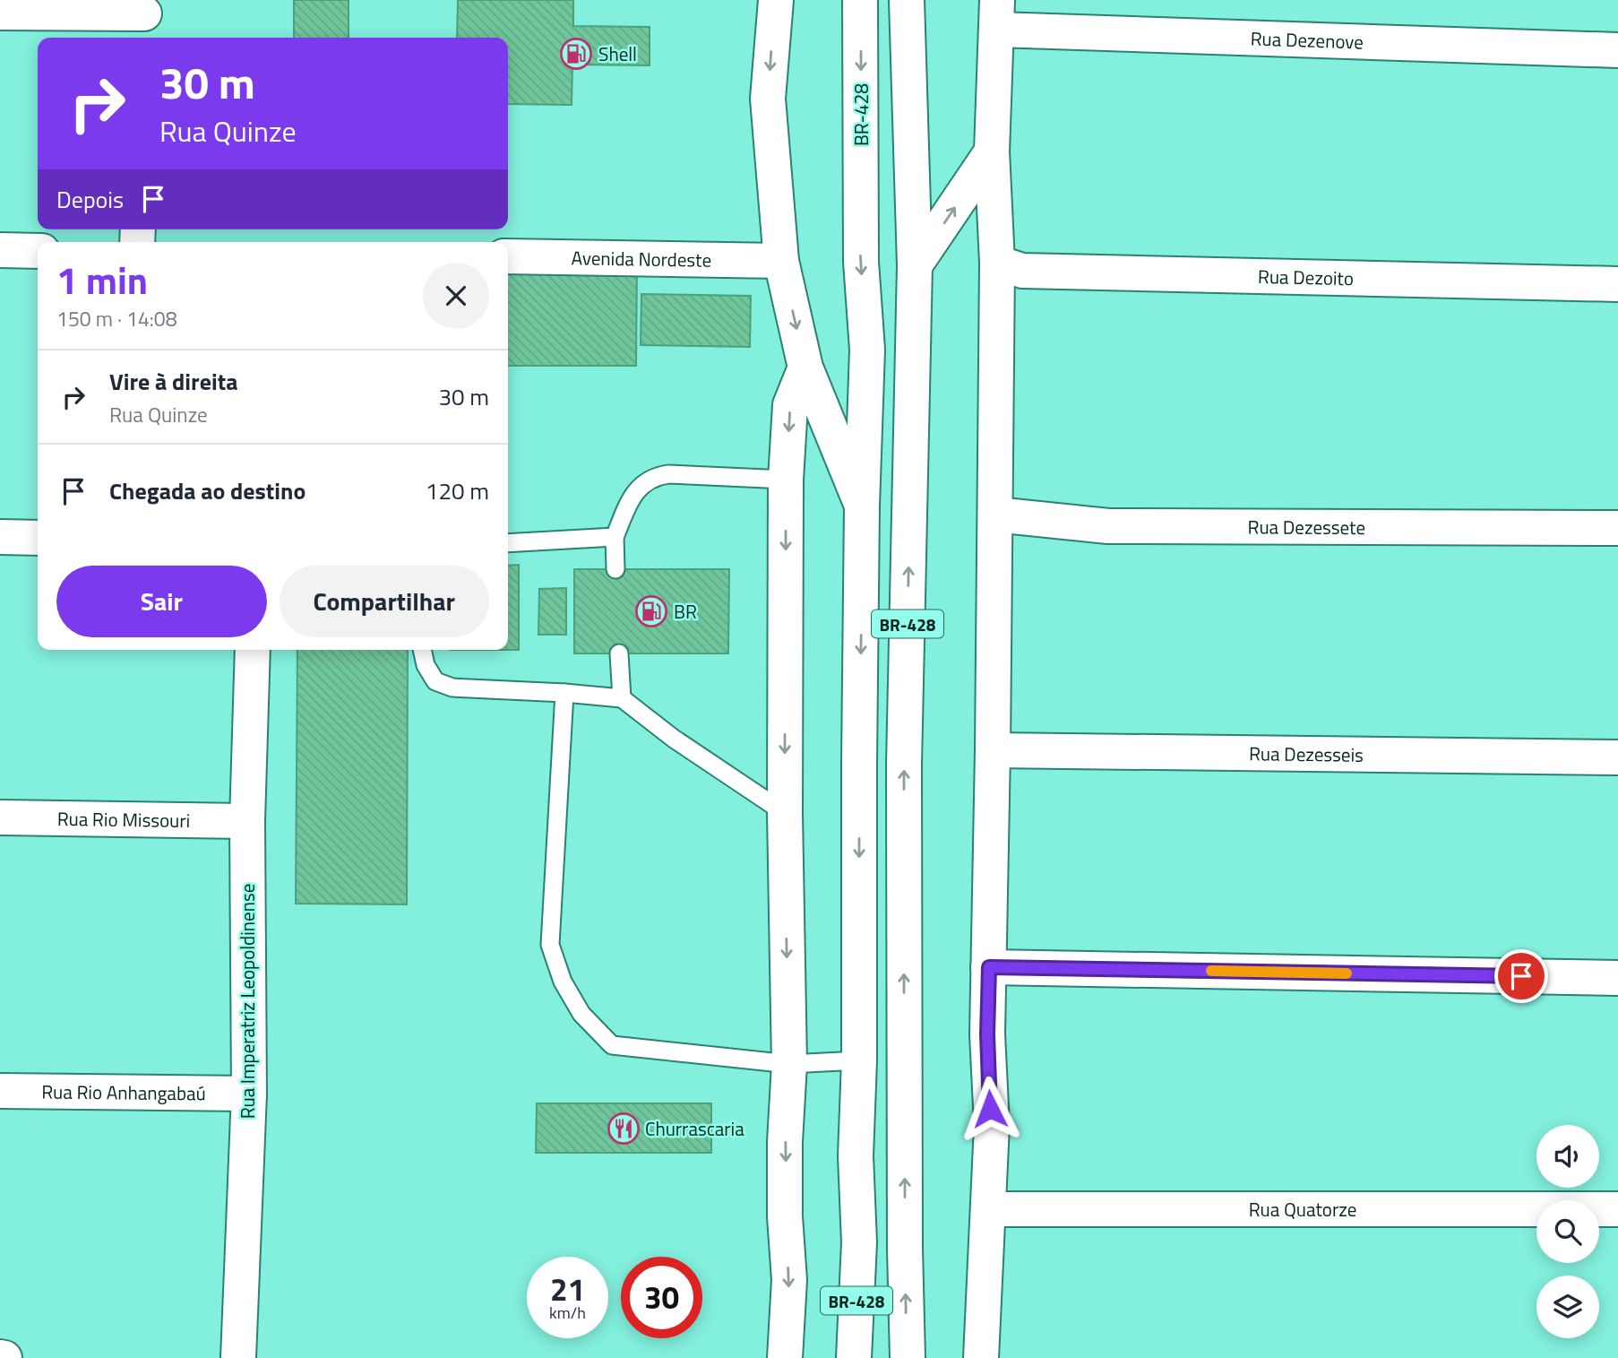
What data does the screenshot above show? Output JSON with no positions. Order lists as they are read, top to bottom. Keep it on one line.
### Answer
{"streets":{"main road":["Rua Dezenove","BR-428","Avenida Nordeste","Rua Dezoito","Rua Dezessete","Rua Dezesseis","Rua Rio Missouri","Rua Imperatriz Leopoldinense","Rua Rio Anhangabaú","Rua Quatorze"]},"crossings":[["Rua Rio Missouri","Rua Imperatriz Leopoldinense"],["Rua Imperatriz Leopoldinense","Rua Rio Anhangabaú"]],"places":{"fuel station":["Shell","BR"],"restaurant":["Churrascaria"]},"page":{"turn":["30 m","Rua Quinze"],"then":"Depois","heading":["1 min","150 m · 14:08"],"list":[{"name":"Vire à direita","note":"Rua Quinze","value":"30 m"},{"name":"Chegada ao destino","value":"120 m"}],"buttons":["Sair","Compartilhar"],"speed":"21 km/h","limit":"30"}}
